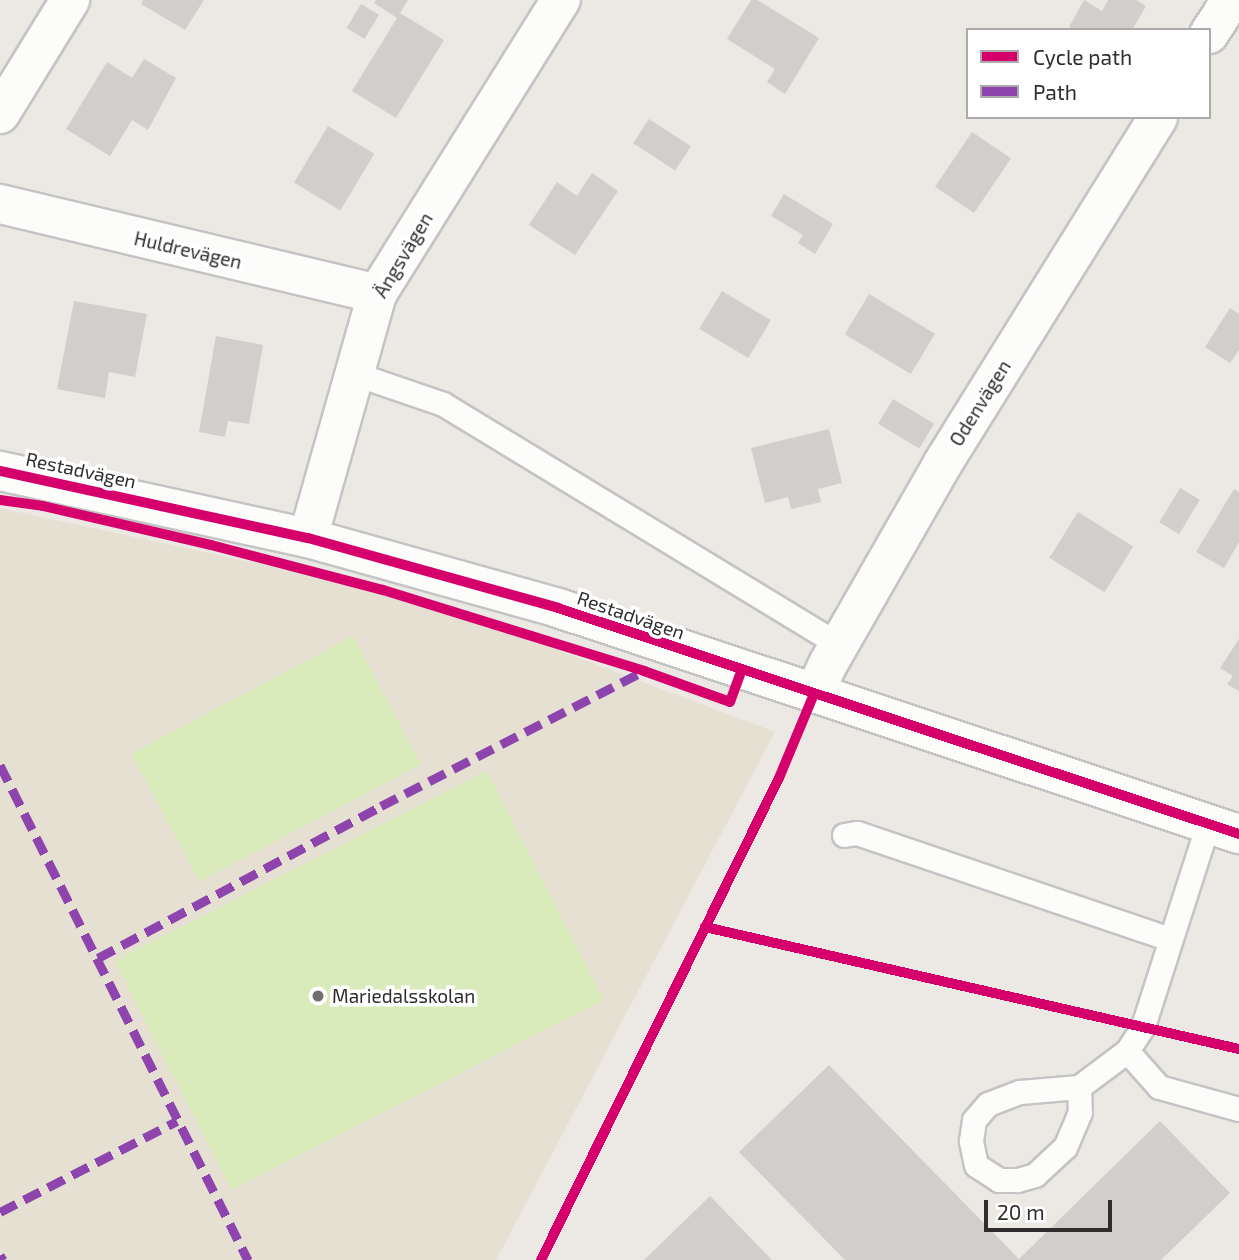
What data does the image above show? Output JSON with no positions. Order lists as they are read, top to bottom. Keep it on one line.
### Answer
{"streets":{"street":["Huldrevägen","Ängsvägen","Odenvägen","Restadvägen"]},"crossings":[["Huldrevägen","Ängsvägen"],["Ängsvägen","Restadvägen"],["Odenvägen","Restadvägen"]],"places":["Mariedalsskolan"],"legend":["Cycle path","Path"],"scale_bar":"20 m"}
